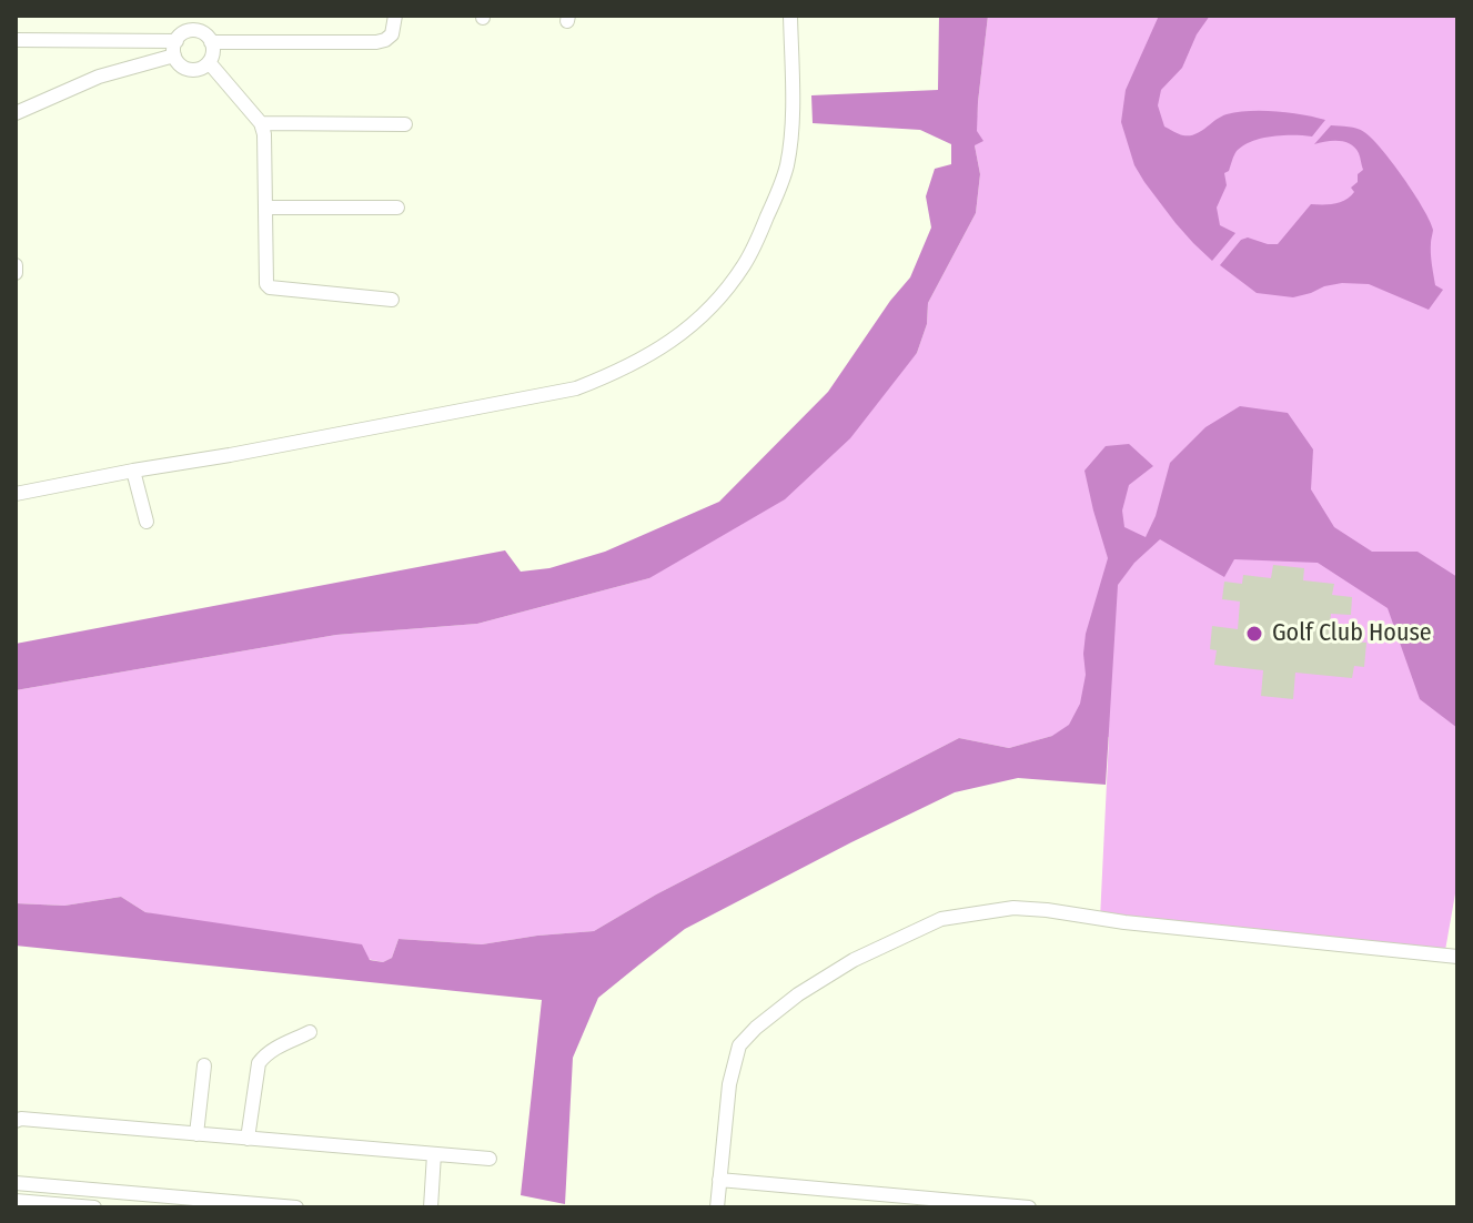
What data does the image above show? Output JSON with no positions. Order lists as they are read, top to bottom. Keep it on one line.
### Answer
{"places":["Golf Club House"]}
